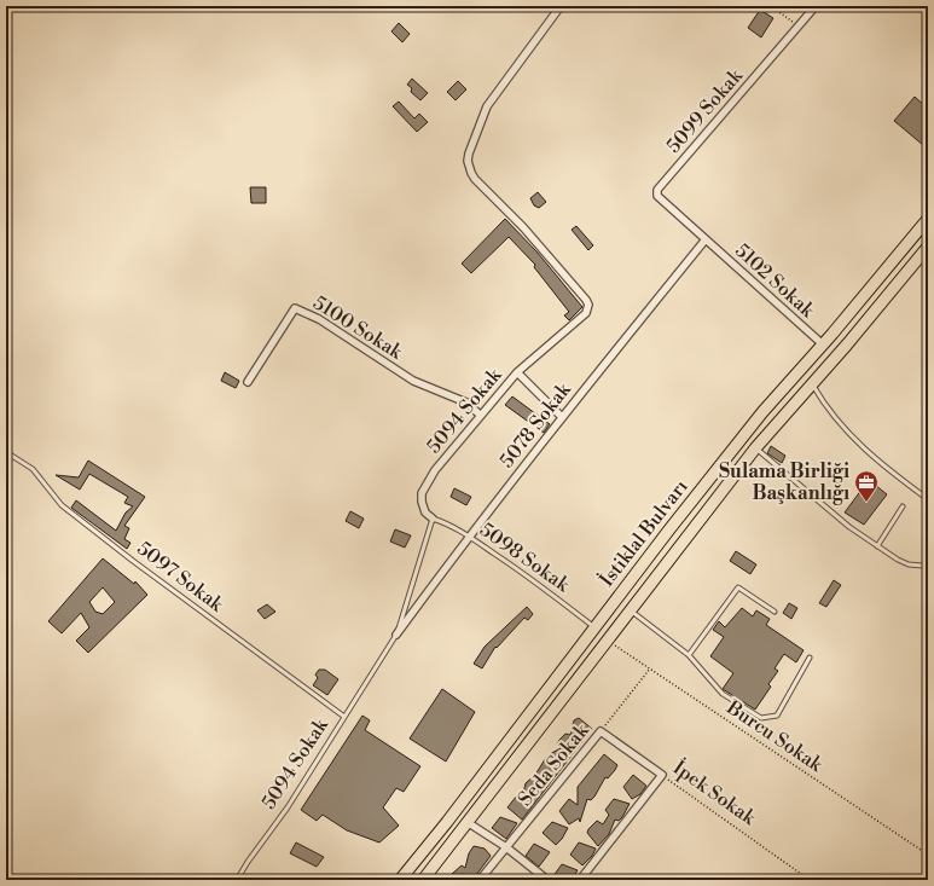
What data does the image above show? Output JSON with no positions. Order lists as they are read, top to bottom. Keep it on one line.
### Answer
{"streets":{"main road":["İstiklal Bulvarı"],"street":["5099 Sokak","5102 Sokak","5100 Sokak","5094 Sokak","5078 Sokak","Seda Sokak","İpek Sokak"],"lane":["5098 Sokak","5097 Sokak"],"path":["Burcu Sokak"]},"crossings":[["5099 Sokak","5102 Sokak"],["5099 Sokak","5078 Sokak"],["5102 Sokak","5078 Sokak"],["5102 Sokak","İstiklal Bulvarı"],["5100 Sokak","5094 Sokak"],["5094 Sokak","5078 Sokak"],["5094 Sokak","5098 Sokak"],["5094 Sokak","5097 Sokak"],["5078 Sokak","5098 Sokak"],["İstiklal Bulvarı","5098 Sokak"],["İstiklal Bulvarı","Burcu Sokak"],["Burcu Sokak","Seda Sokak"],["Seda Sokak","İpek Sokak"]],"places":{"office":["Sulama Birliği Başkanlığı"]}}
